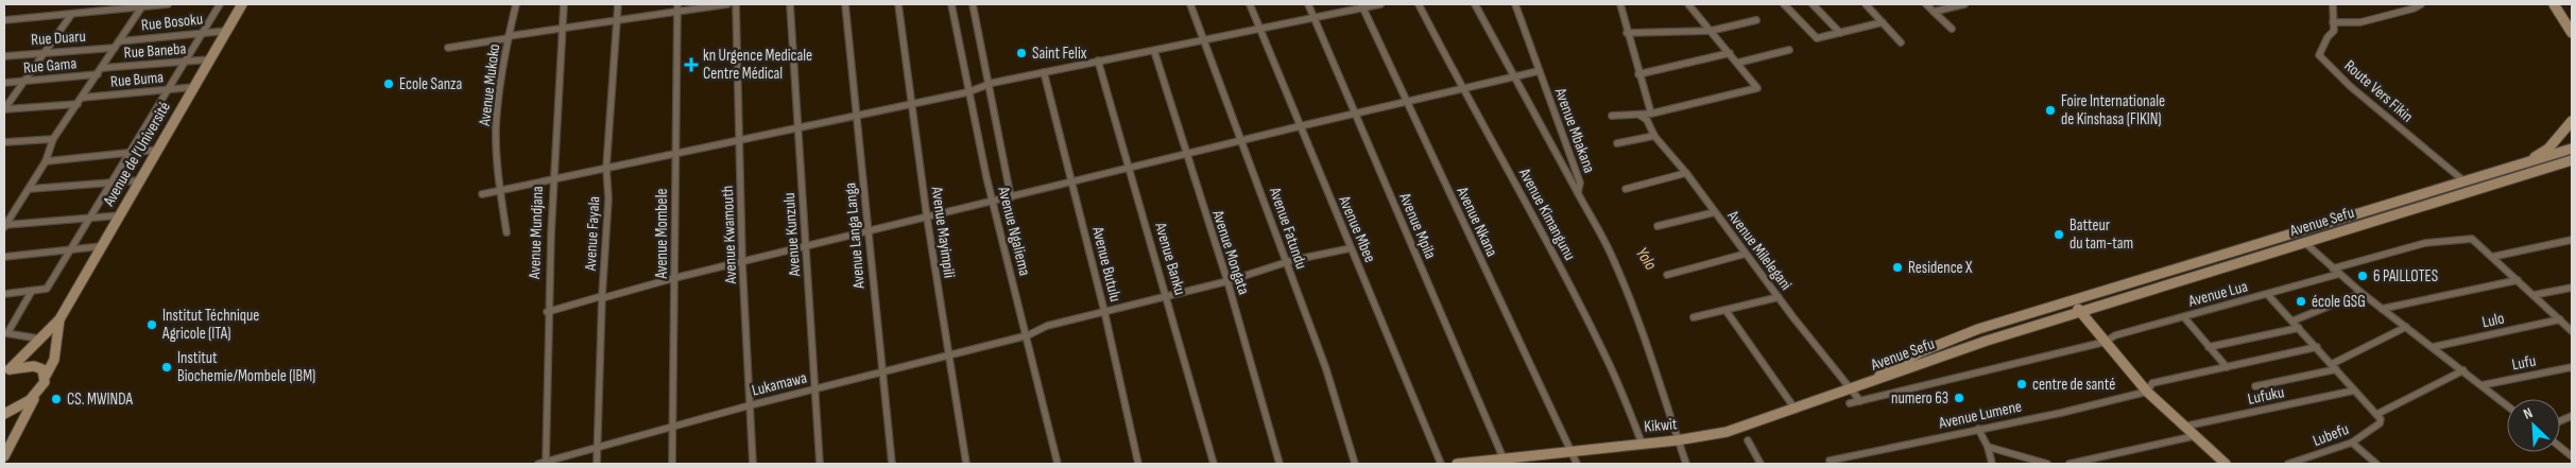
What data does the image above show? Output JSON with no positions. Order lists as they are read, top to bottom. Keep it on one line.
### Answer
{"streets":{"main road":["Avenue de l’Université","Avenue Sefu","Kikwit"],"street":["Rue Bosoku","Rue Duaru","Rue Baneba","Rue Gama","Rue Buma","Avenue Mukoko","Route Vers Fikin","Avenue Mbakana","Avenue Kimangunu","Avenue Nkana","Avenue Mpila","Avenue Fatundu","Avenue Mbee","Avenue Ngaliema","Avenue Mundjana","Avenue Mayimpili","Avenue Fayala","Avenue Mombele","Avenue Kwamouth","Avenue Kunzulu","Avenue Langa Langa","Avenue Milelegani","Avenue Mongata","Avenue Banku","Avenue Butulu","Avenue Lua","Lulo","Lufu","Lukamawa","Lufuku","Avenue Lumene","Lubefu"]},"crossings":[["Rue Bosoku","Avenue de l’Université"],["Rue Baneba","Avenue de l’Université"],["Rue Buma","Avenue de l’Université"],["Route Vers Fikin","Avenue Sefu"],["Avenue Mbakana","Kikwit"],["Avenue Kimangunu","Kikwit"],["Avenue Nkana","Kikwit"],["Avenue Sefu","Avenue Milelegani"],["Avenue Sefu","Kikwit"],["Avenue Mpila","Kikwit"],["Avenue Fatundu","Lukamawa"],["Avenue Mbee","Lukamawa"],["Avenue Ngaliema","Lukamawa"],["Avenue Mundjana","Lukamawa"],["Avenue Mayimpili","Lukamawa"],["Avenue Fayala","Lukamawa"],["Avenue Mombele","Lukamawa"],["Avenue Kwamouth","Lukamawa"],["Avenue Kunzulu","Lukamawa"],["Avenue Langa Langa","Lukamawa"],["Avenue Milelegani","Avenue Lua"],["Avenue Milelegani","Kikwit"],["Avenue Mongata","Lukamawa"],["Avenue Banku","Lukamawa"],["Avenue Butulu","Lukamawa"]],"water":["Yolo"],"places":{"other":["Saint Felix","Ecole Sanza","Foire Internationale de Kinshasa (FIKIN)","Batteur du tam-tam","Residence X","6 PAILLOTES","école GSG","Institut Téchnique Agricole (ITA)","Institut Biochemie/Mombele (IBM)","centre de santé","numero 63","CS. MWINDA"],"health":["kn Urgence Medicale Centre Médical"]},"north":"top left"}
